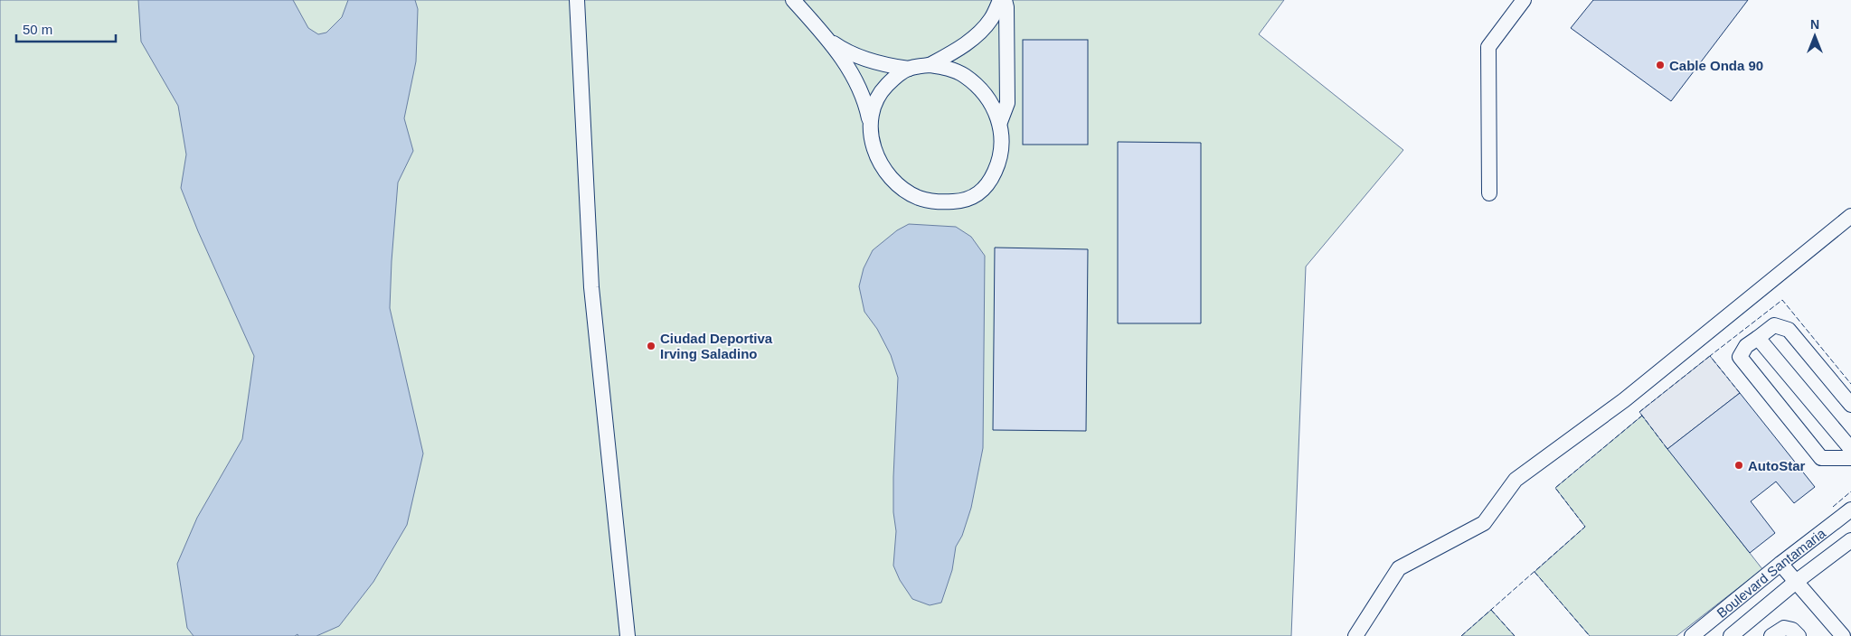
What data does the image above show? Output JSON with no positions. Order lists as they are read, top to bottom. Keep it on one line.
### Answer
{"streets":{"street":["Boulevard Santamaria"]},"places":["Cable Onda 90","Ciudad Deportiva Irving Saladino","AutoStar"],"scale_bar":"50 m","north":"top"}
